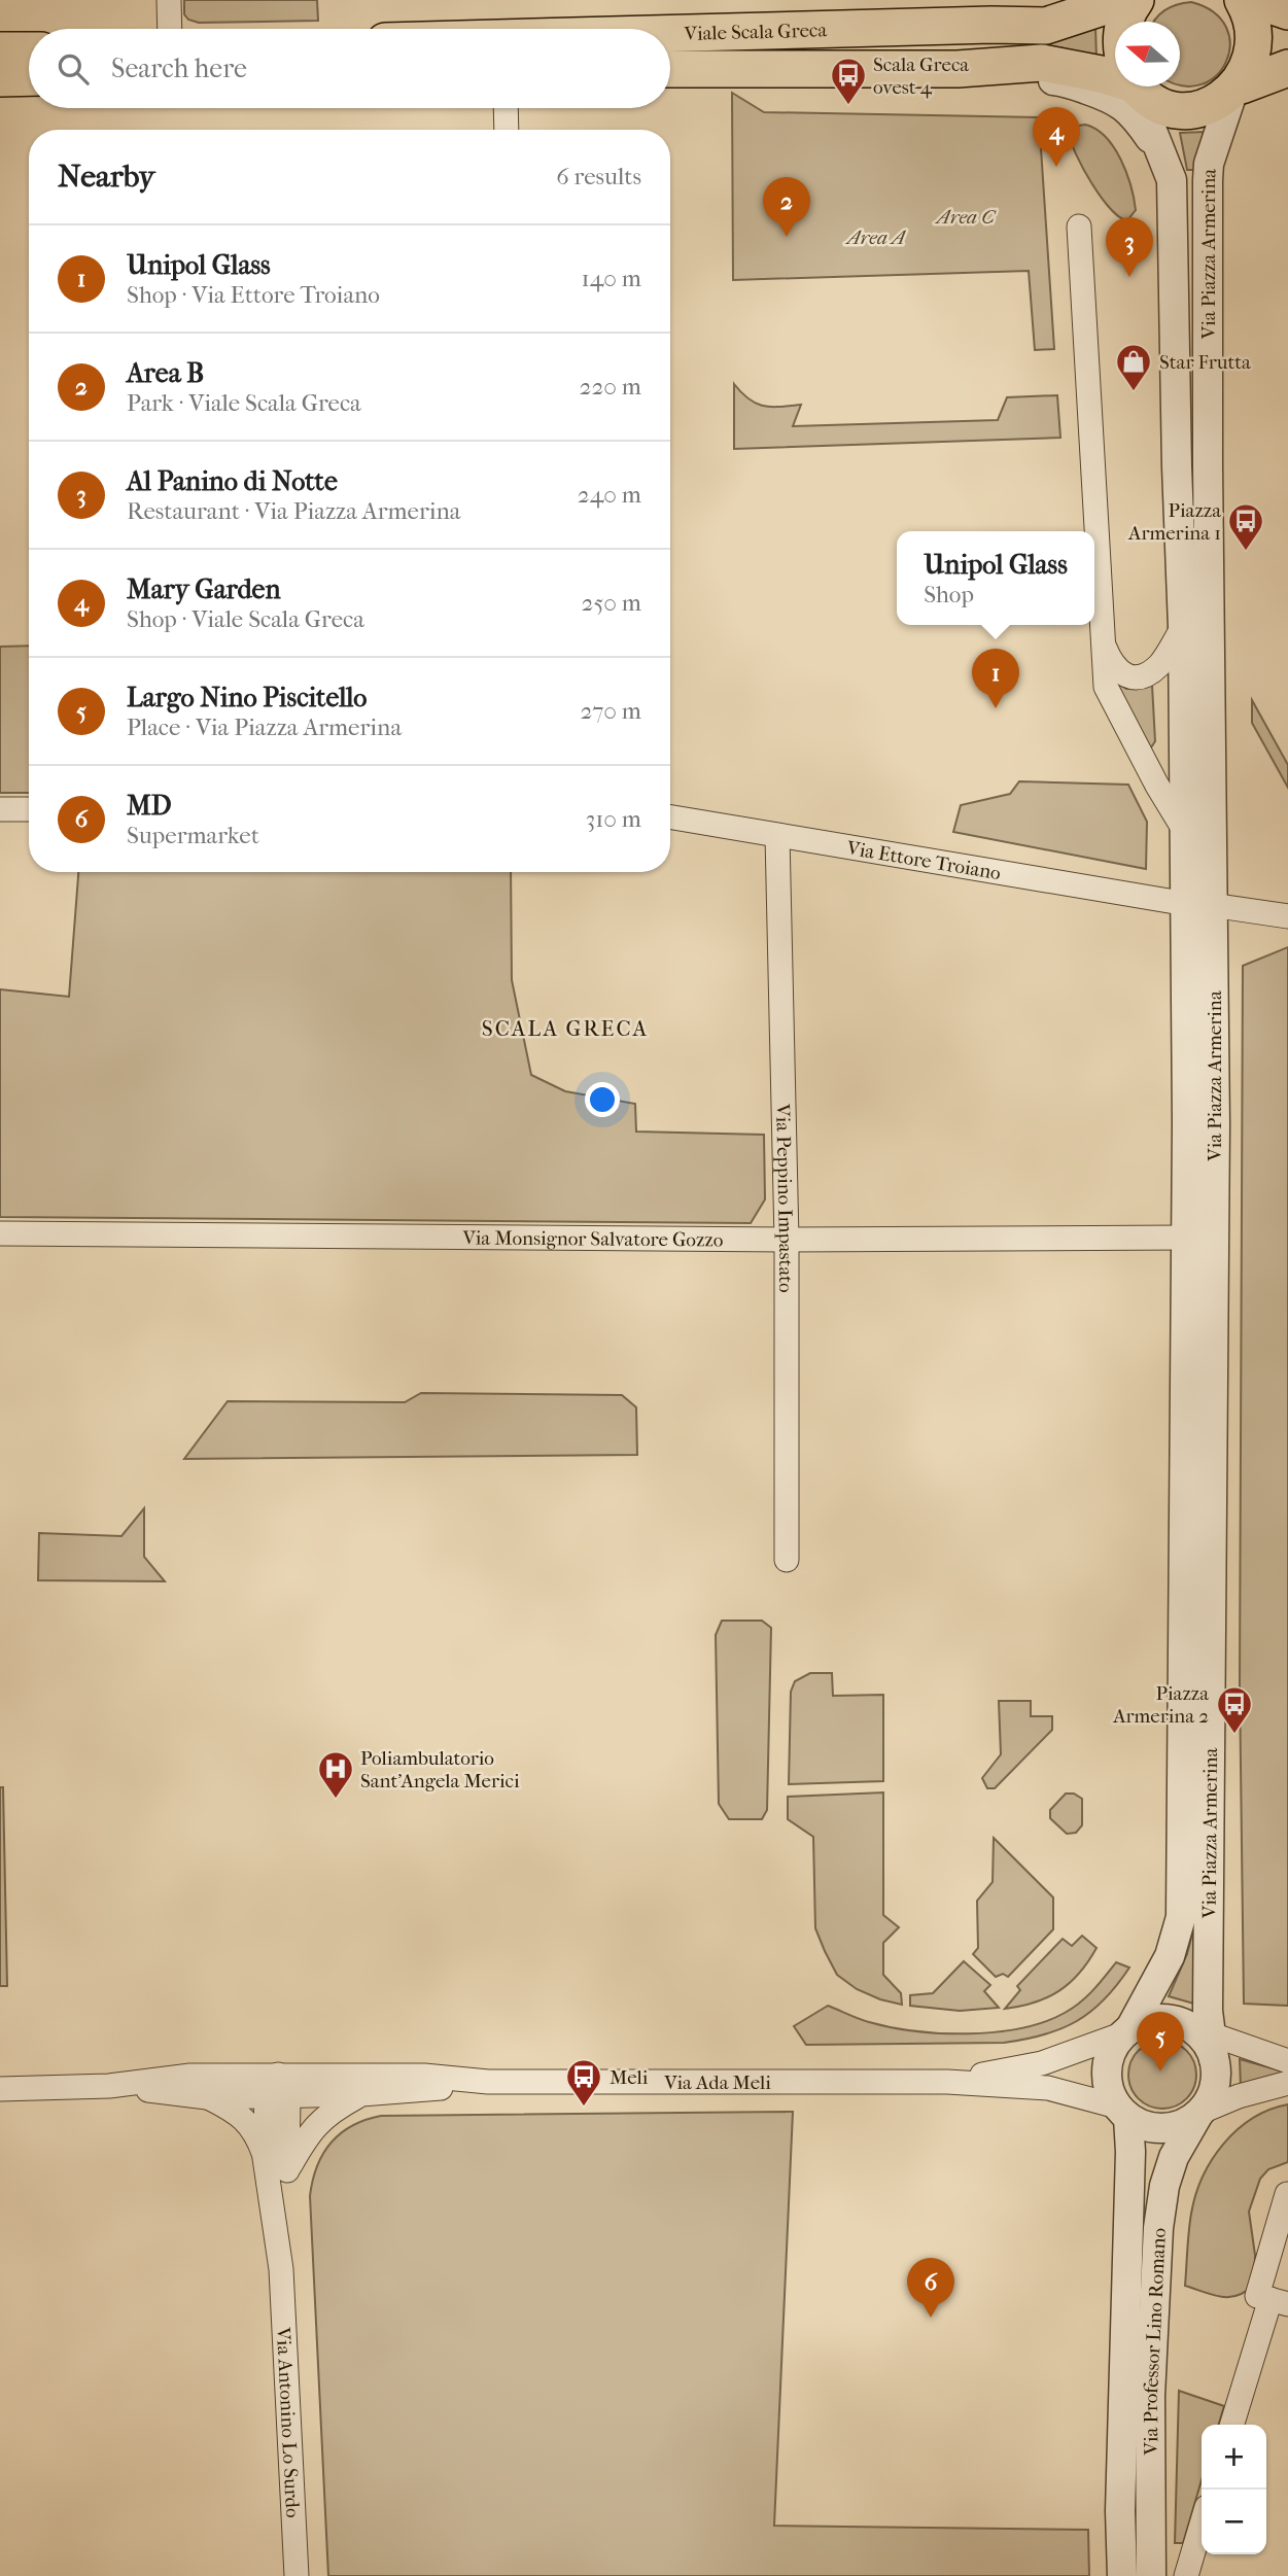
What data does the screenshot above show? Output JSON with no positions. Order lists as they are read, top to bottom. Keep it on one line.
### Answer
{"streets":{"main road":["Viale Scala Greca"],"street":["Via Piazza Armerina","Via Ettore Troiano","Via Peppino Impastato","Via Monsignor Salvatore Gozzo","Via Ada Meli","Via Professor Lino Romano","Via Antonino Lo Surdo"]},"crossings":[["Viale Scala Greca","Via Piazza Armerina"],["Via Piazza Armerina","Via Ettore Troiano"],["Via Piazza Armerina","Via Monsignor Salvatore Gozzo"],["Via Piazza Armerina","Via Professor Lino Romano"],["Via Ettore Troiano","Via Peppino Impastato"],["Via Peppino Impastato","Via Monsignor Salvatore Gozzo"]],"districts":["SCALA GRECA"],"parks":["Area C","Area A"],"places":{"bus stop":["Scala Greca ovest 4","Piazza Armerina 1","Piazza Armerina 2","Meli"],"shop":["Star Frutta"],"hospital":["Poliambulatorio Sant'Angela Merici"]},"north":"left","page":{"search":"Search here","pins":["4","2","3","1","5","6"],"heading":["Nearby","6 results"],"list":[{"mark":"1","name":"Unipol Glass","note":"Shop · Via Ettore Troiano","value":"140 m"},{"mark":"2","name":"Area B","note":"Park · Viale Scala Greca","value":"220 m"},{"mark":"3","name":"Al Panino di Notte","note":"Restaurant · Via Piazza Armerina","value":"240 m"},{"mark":"4","name":"Mary Garden","note":"Shop · Viale Scala Greca","value":"250 m"},{"mark":"5","name":"Largo Nino Piscitello","note":"Place · Via Piazza Armerina","value":"270 m"},{"mark":"6","name":"MD","note":"Supermarket","value":"310 m"}],"popup":["Unipol Glass","Shop"],"map_buttons":["+","−"]}}
